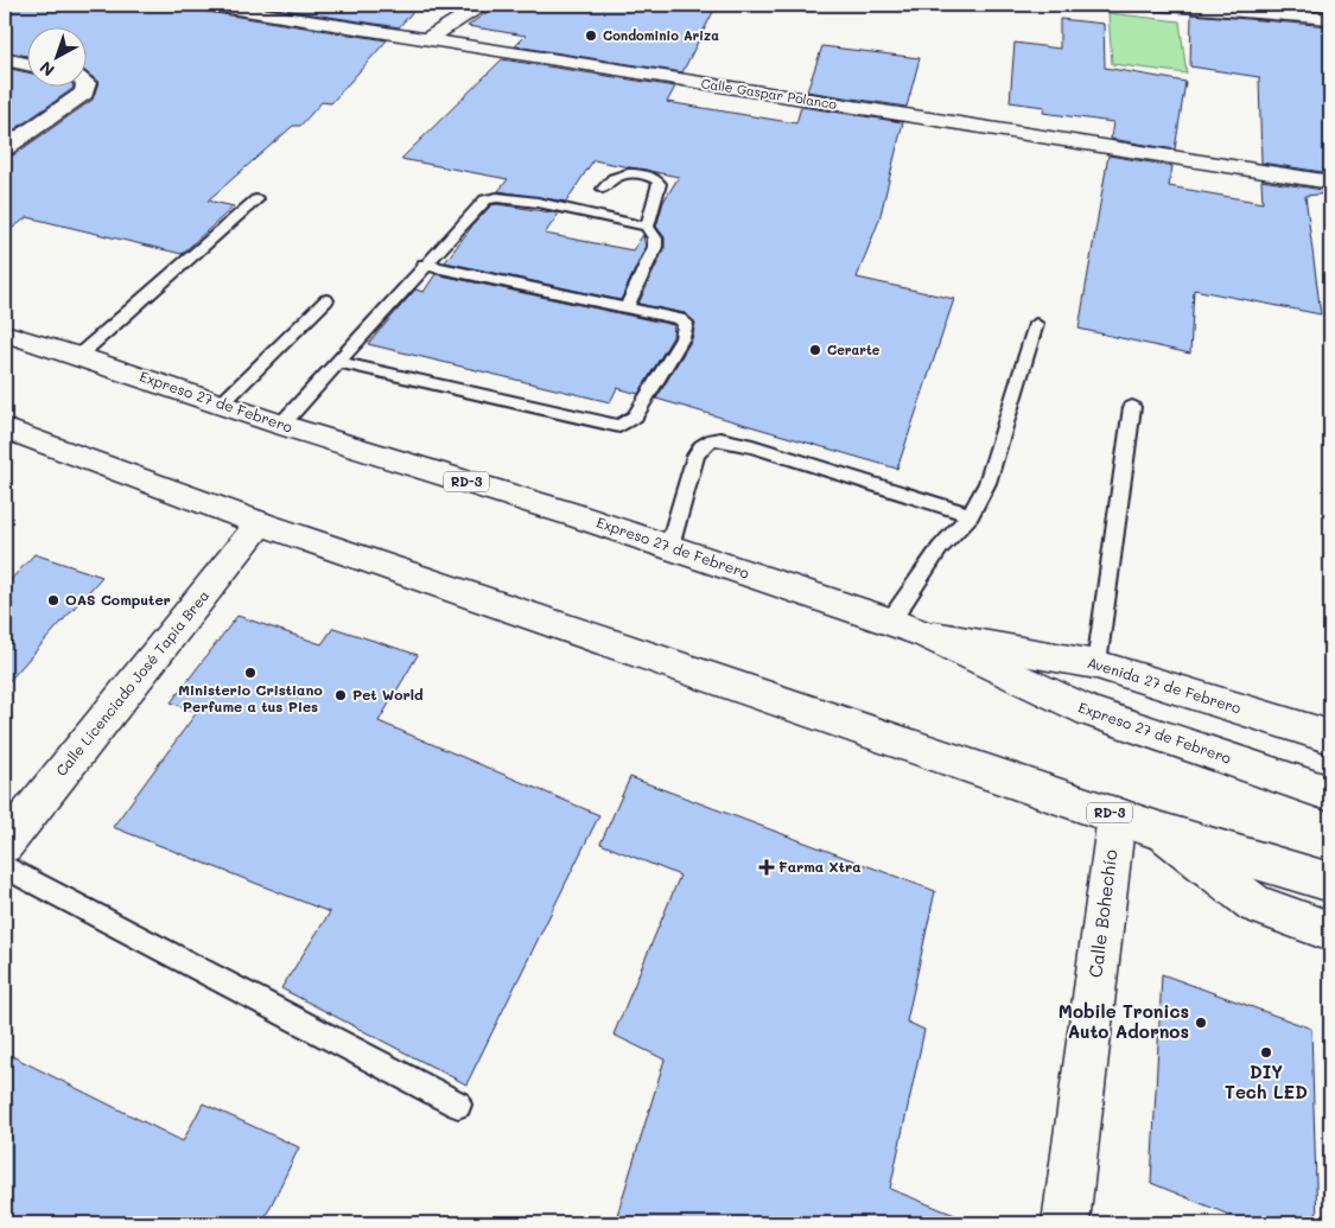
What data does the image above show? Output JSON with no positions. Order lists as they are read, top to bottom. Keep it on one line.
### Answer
{"streets":{"main road":["Calle Gaspar Polanco","Expreso 27 de Febrero","RD-3","Calle Licenciado José Tapia Brea","Avenida 27 de Febrero","Calle Bohechío"]},"crossings":[["Expreso 27 de Febrero","Avenida 27 de Febrero"],["RD-3","Calle Licenciado José Tapia Brea"],["RD-3","Calle Bohechío"]],"places":{"other":["Condominio Ariza","Cerarte","OAS Computer","Ministerio Cristiano Perfume a tus Pies","Pet World","Mobile Tronics Auto Adornos","DIY Tech LED"],"health":["Farma Xtra"]},"north":"bottom left"}
